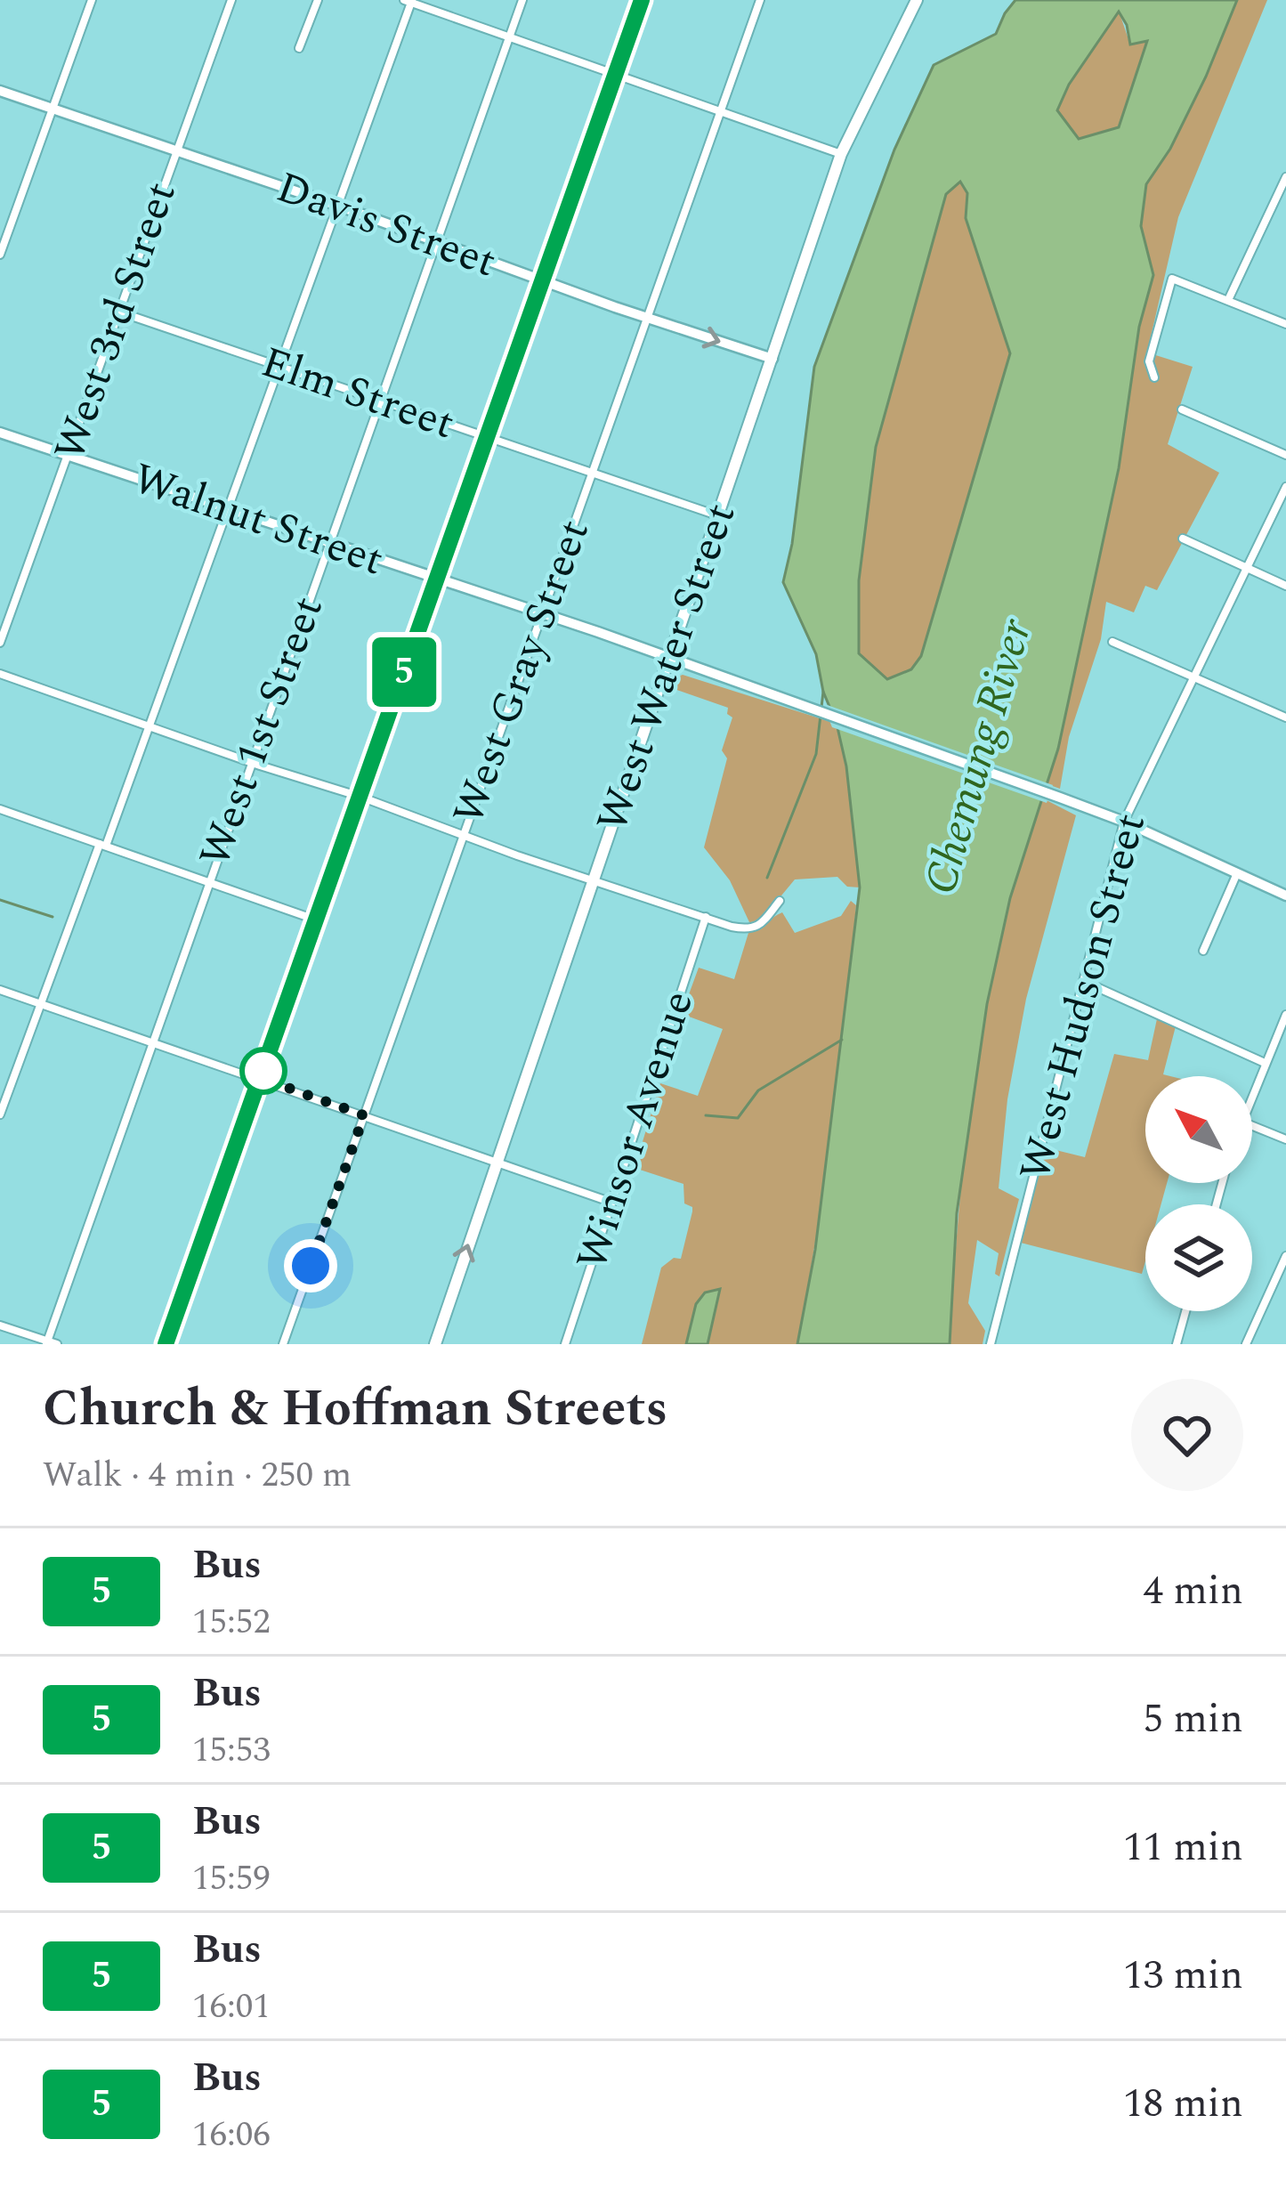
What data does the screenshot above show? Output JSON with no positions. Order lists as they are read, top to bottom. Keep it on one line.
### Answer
{"streets":{"main road":["West Water Street"],"street":["Davis Street","West 3rd Street","Elm Street","Walnut Street","West Gray Street","West 1st Street","West Hudson Street","Winsor Avenue"]},"crossings":[["Davis Street","West 3rd Street"],["Davis Street","West Water Street"],["Davis Street","West Gray Street"],["Davis Street","West 1st Street"],["West 3rd Street","Elm Street"],["West 3rd Street","Walnut Street"],["Elm Street","West Water Street"],["Elm Street","West Gray Street"],["Elm Street","West 1st Street"],["Walnut Street","West Water Street"],["Walnut Street","West Gray Street"],["Walnut Street","West 1st Street"],["Walnut Street","West Hudson Street"]],"water":["Chemung River"],"lines":["bus line 5"],"north":"top left","page":{"on_map":"5","heading":["Church & Hoffman Streets","Walk · 4 min · 250 m"],"list":[{"mark":"5","name":"Bus","note":"15:52","value":"4 min"},{"mark":"5","name":"Bus","note":"15:53","value":"5 min"},{"mark":"5","name":"Bus","note":"15:59","value":"11 min"},{"mark":"5","name":"Bus","note":"16:01","value":"13 min"},{"mark":"5","name":"Bus","note":"16:06","value":"18 min"}]}}
